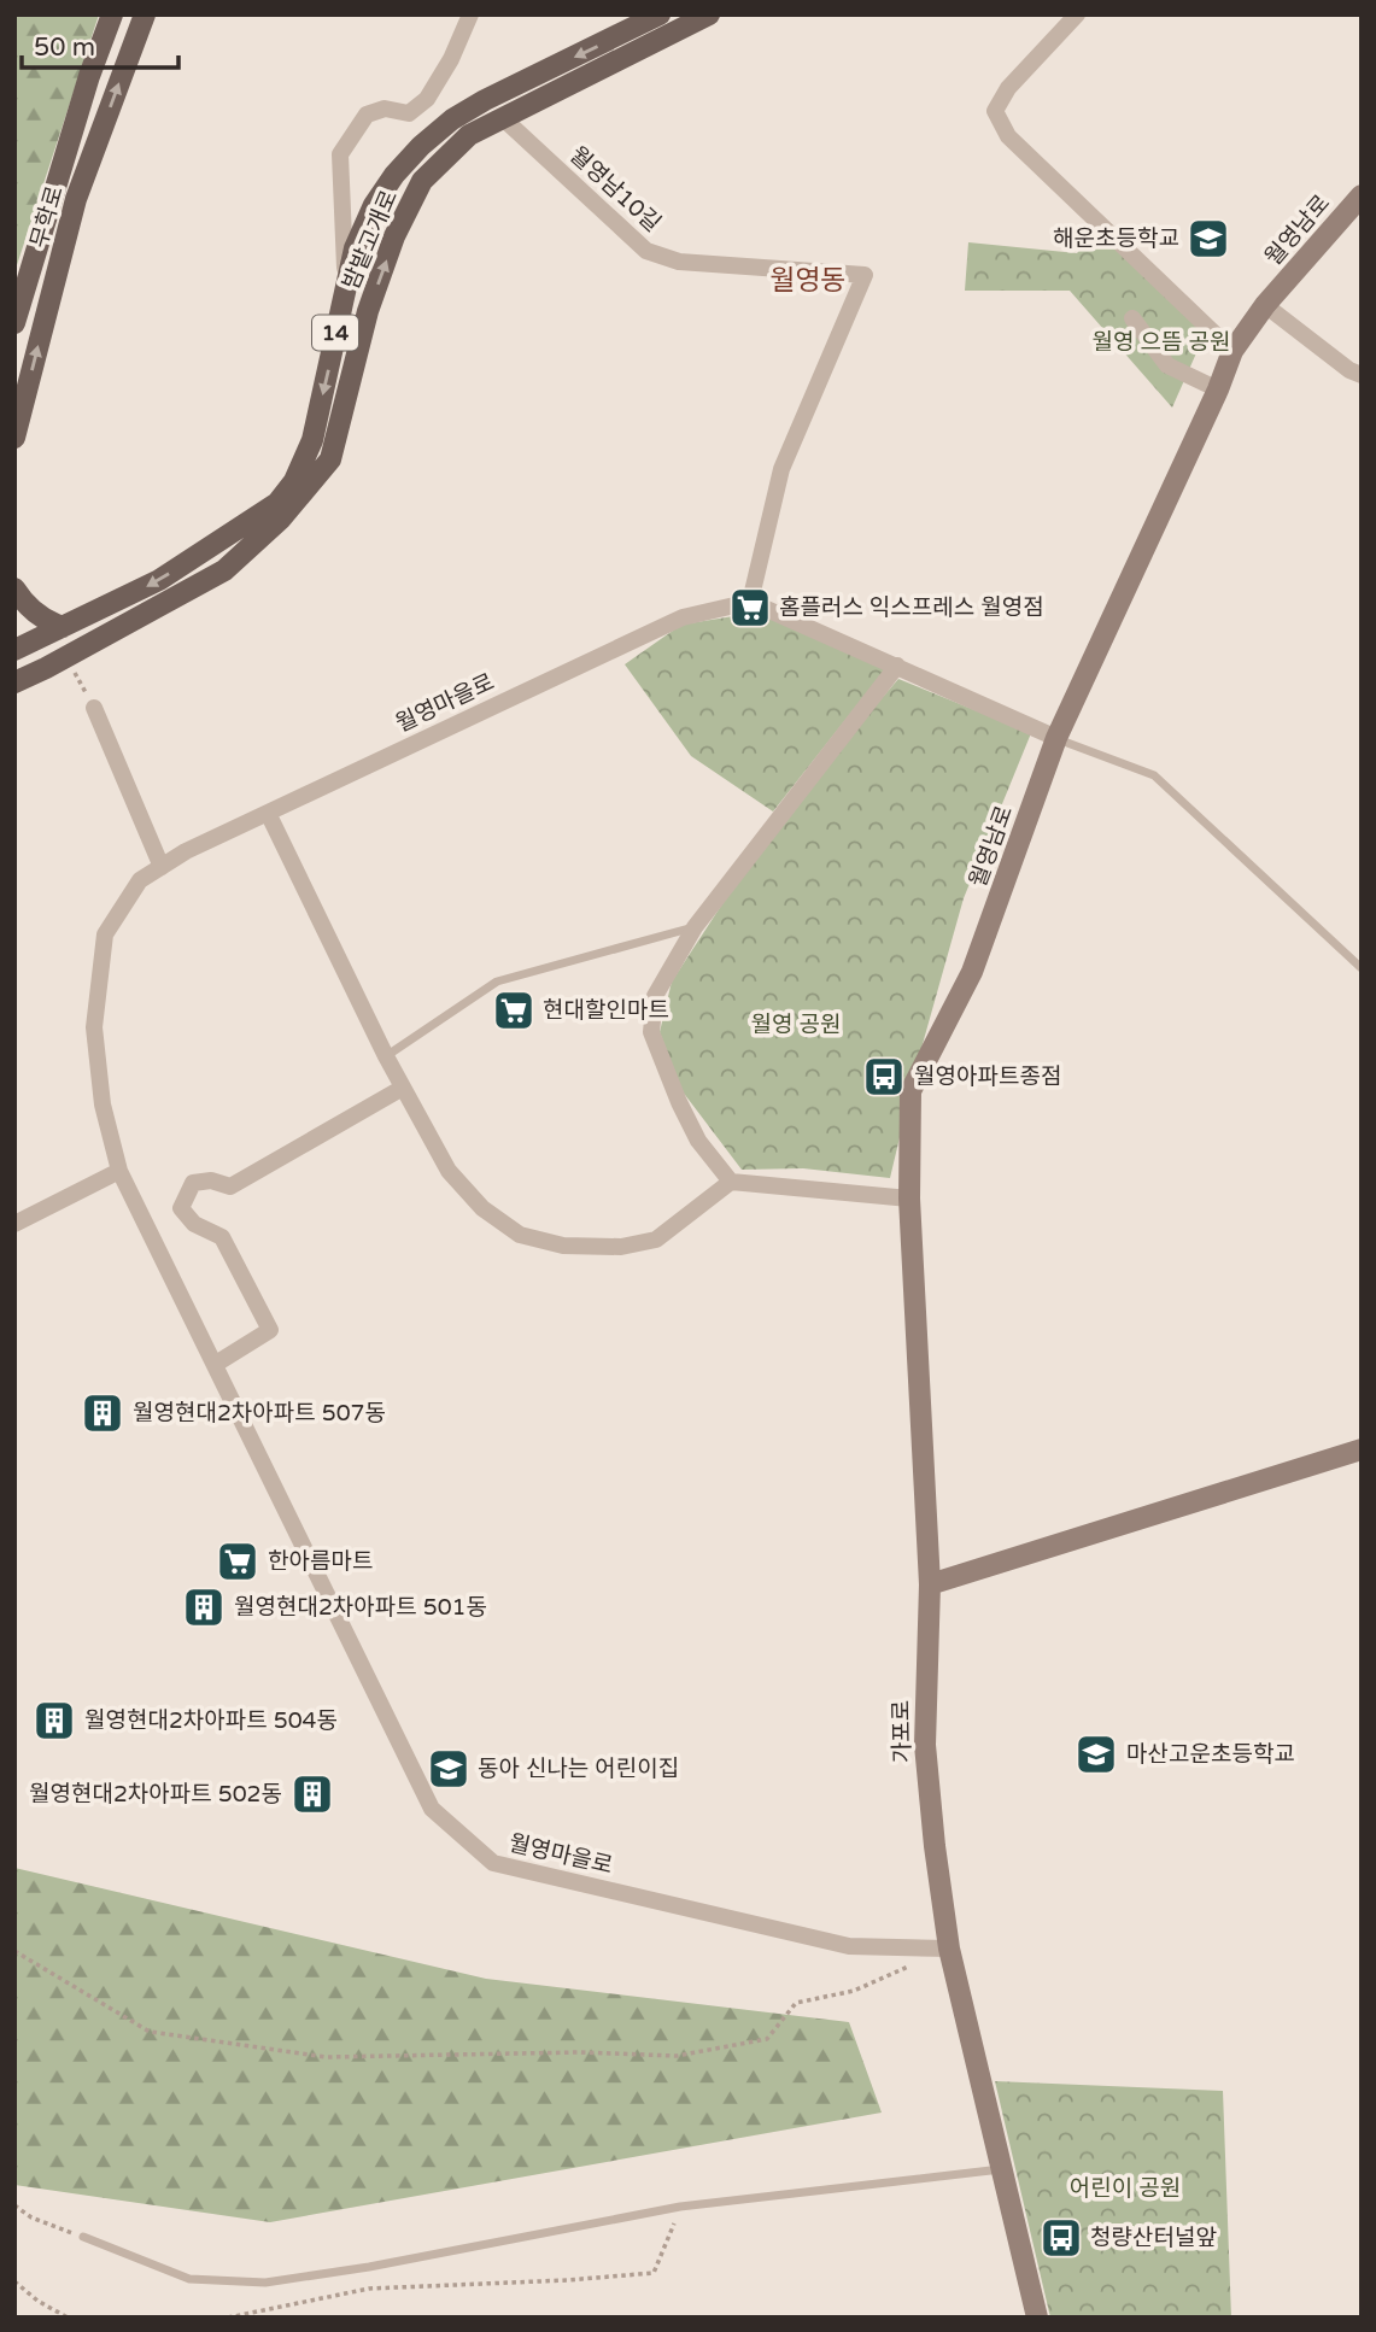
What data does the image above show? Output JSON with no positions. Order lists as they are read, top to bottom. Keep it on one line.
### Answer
{"streets":{"main road":["무학로","월영남로","밤밭고개로","14","가포로"],"street":["월영남10길","월영마을로"]},"crossings":[["월영남10길","밤밭고개로"],["월영남10길","월영마을로"],["월영남로","가포로"],["월영마을로","가포로"]],"districts":["월영동"],"parks":["월영 으뜸 공원","월영 공원","어린이 공원"],"places":{"school or university":["해운초등학교","마산고운초등학교","동아 신나는 어린이집"],"supermarket":["홈플러스 익스프레스 월영점","현대할인마트","한아름마트"],"bus stop":["월영아파트종점","청량산터널앞"],"building":["월영현대2차아파트 507동","월영현대2차아파트 501동","월영현대2차아파트 504동","월영현대2차아파트 502동"]},"scale_bar":"50 m"}
